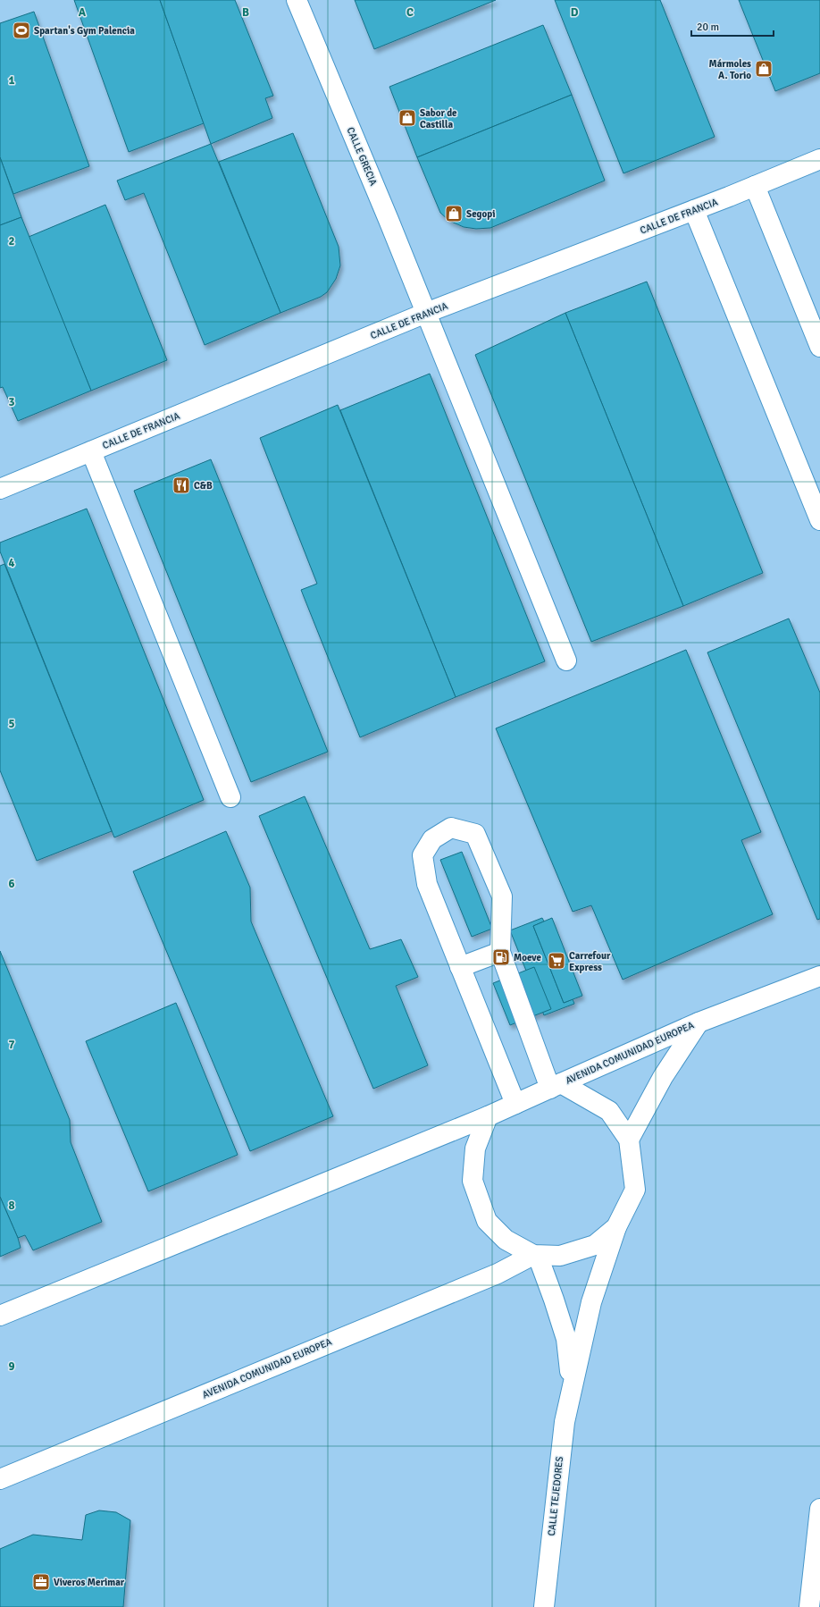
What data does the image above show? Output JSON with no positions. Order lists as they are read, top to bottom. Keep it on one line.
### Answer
{"streets":{"street":["CALLE GRECIA","CALLE DE FRANCIA","AVENIDA COMUNIDAD EUROPEA","CALLE TEJEDORES"]},"crossings":[["CALLE GRECIA","CALLE DE FRANCIA"],["AVENIDA COMUNIDAD EUROPEA","CALLE TEJEDORES"]],"places":{"sports":["Spartan's Gym Palencia"],"shop":["Mármoles A. Torio","Sabor de Castilla","Segopi"],"restaurant":["C&B"],"fuel station":["Moeve"],"supermarket":["Carrefour Express"],"office":["Viveros Merimar"]},"scale_bar":"20 m","grid":{"columns":["A","B","C","D"],"rows":["1","2","3","4","5","6","7","8","9"]}}
